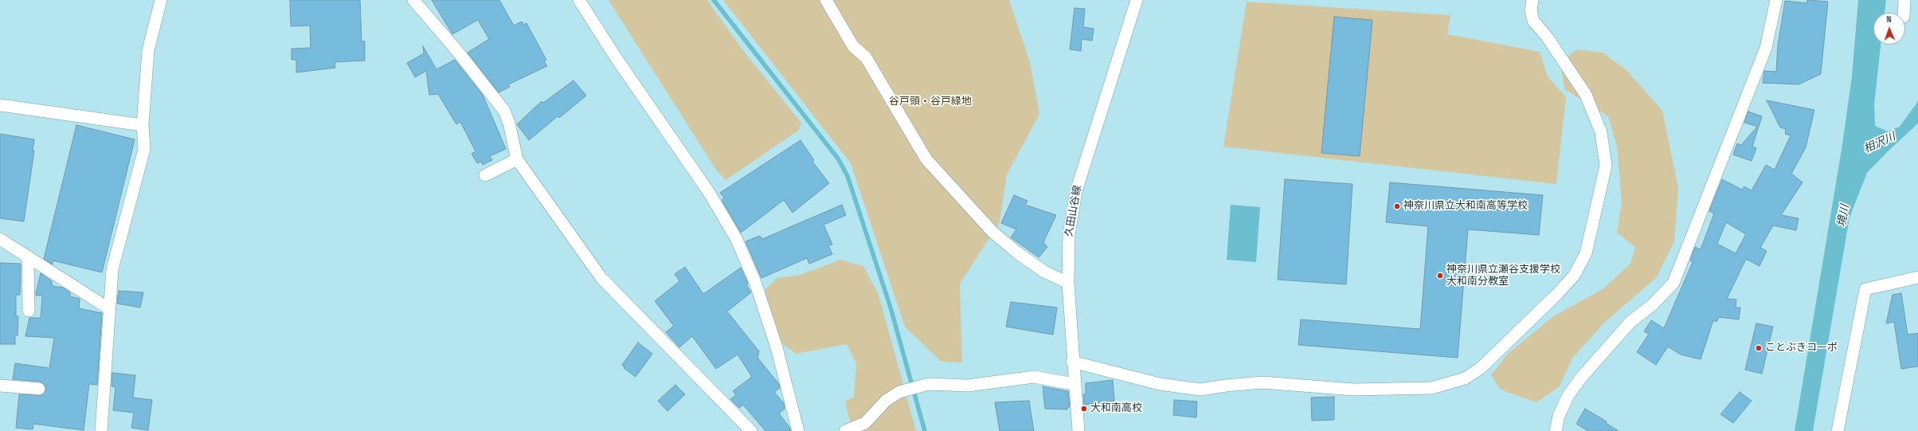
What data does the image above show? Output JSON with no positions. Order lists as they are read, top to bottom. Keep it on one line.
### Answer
{"streets":{"street":["久田山谷線"]},"water":["相沢川","境川"],"parks":["谷戸頭・谷戸緑地"],"places":["神奈川県立大和南高等学校","神奈川県立瀬谷支援学校 大和南分教室","ことぶきコーポ","大和南高校"],"north":"top"}
